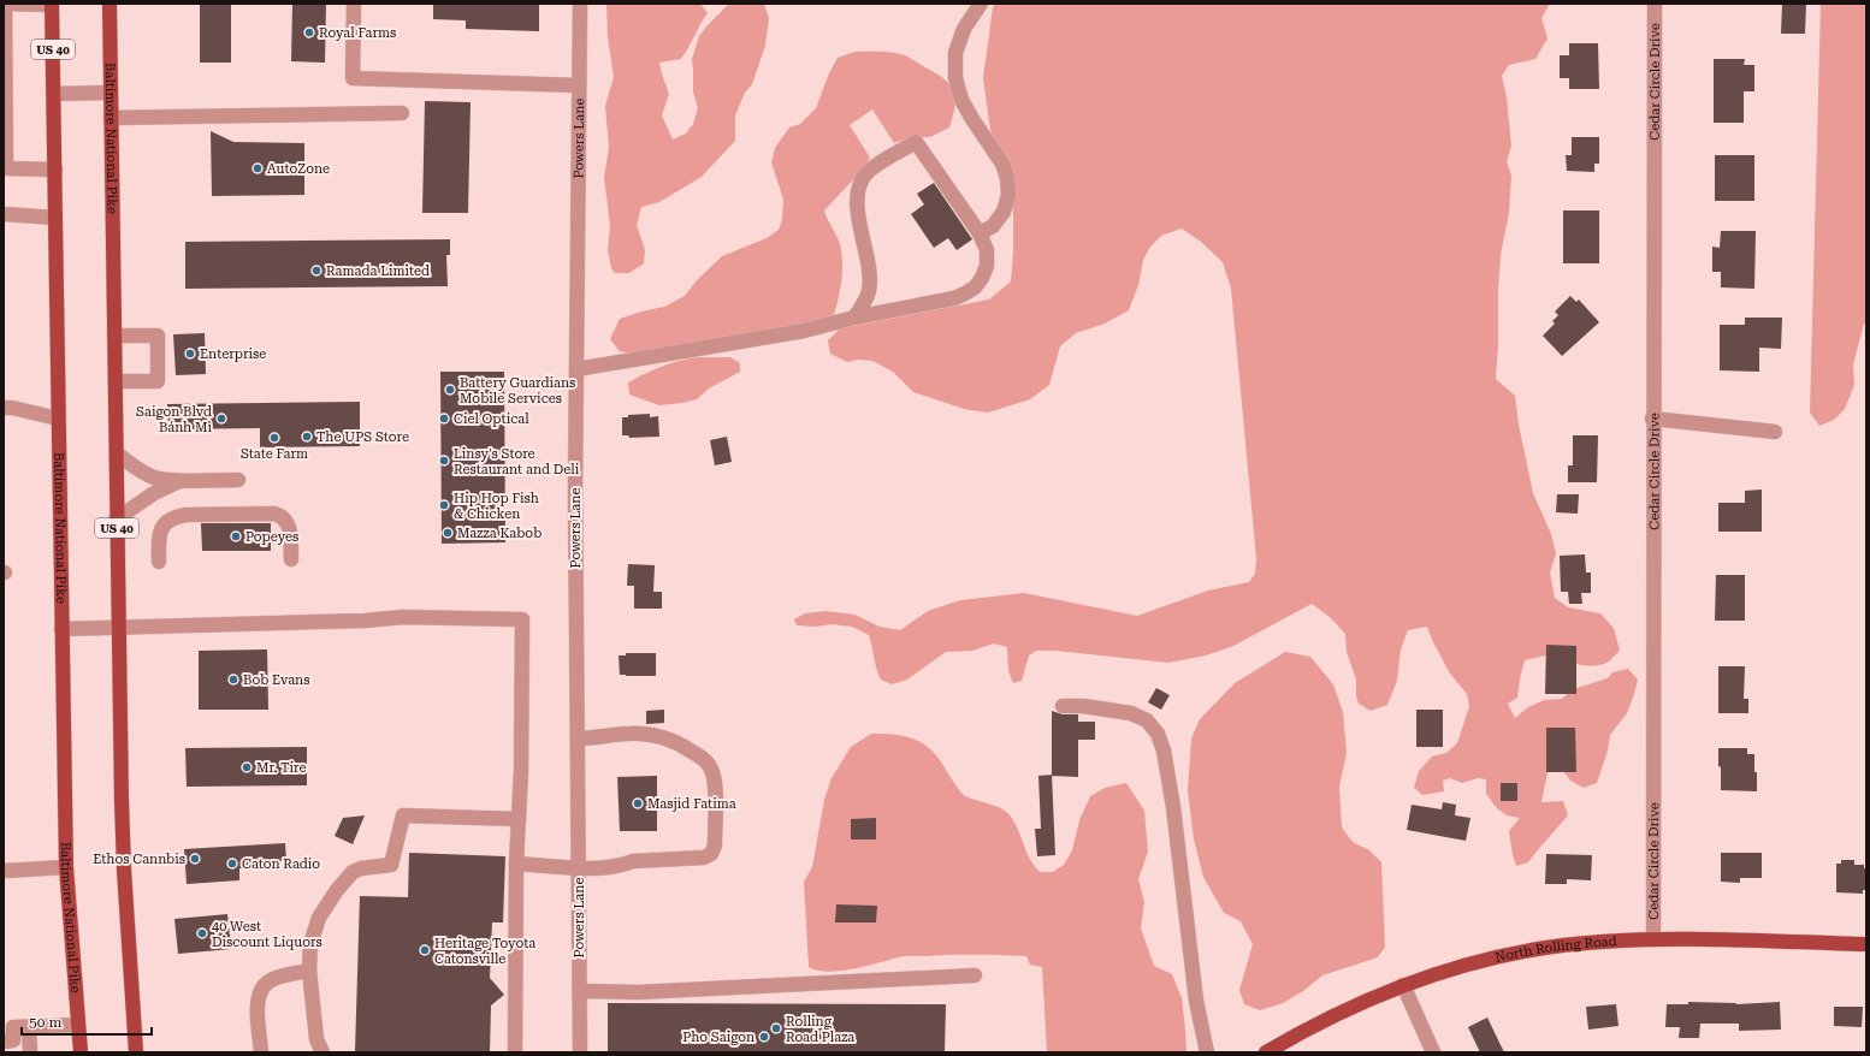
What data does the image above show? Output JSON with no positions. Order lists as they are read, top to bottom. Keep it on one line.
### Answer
{"streets":{"main road":["US 40","Baltimore National Pike","North Rolling Road"],"street":["Cedar Circle Drive","Powers Lane"]},"crossings":[["Cedar Circle Drive","North Rolling Road"]],"places":["Royal Farms","AutoZone","Ramada Limited","Enterprise","Battery Guardians Mobile Services","Saigon Blvd Bánh Mì","Ciel Optical","The UPS Store","State Farm","Linsy's Store Restaurant and Deli","Hip Hop Fish & Chicken","Mazza Kabob","Popeyes","Bob Evans","Mr. Tire","Masjid Fatima","Ethos Cannbis","Caton Radio","40 West Discount Liquors","Heritage Toyota Catonsville","Rolling Road Plaza","Pho Saigon"],"scale_bar":"50 m"}
